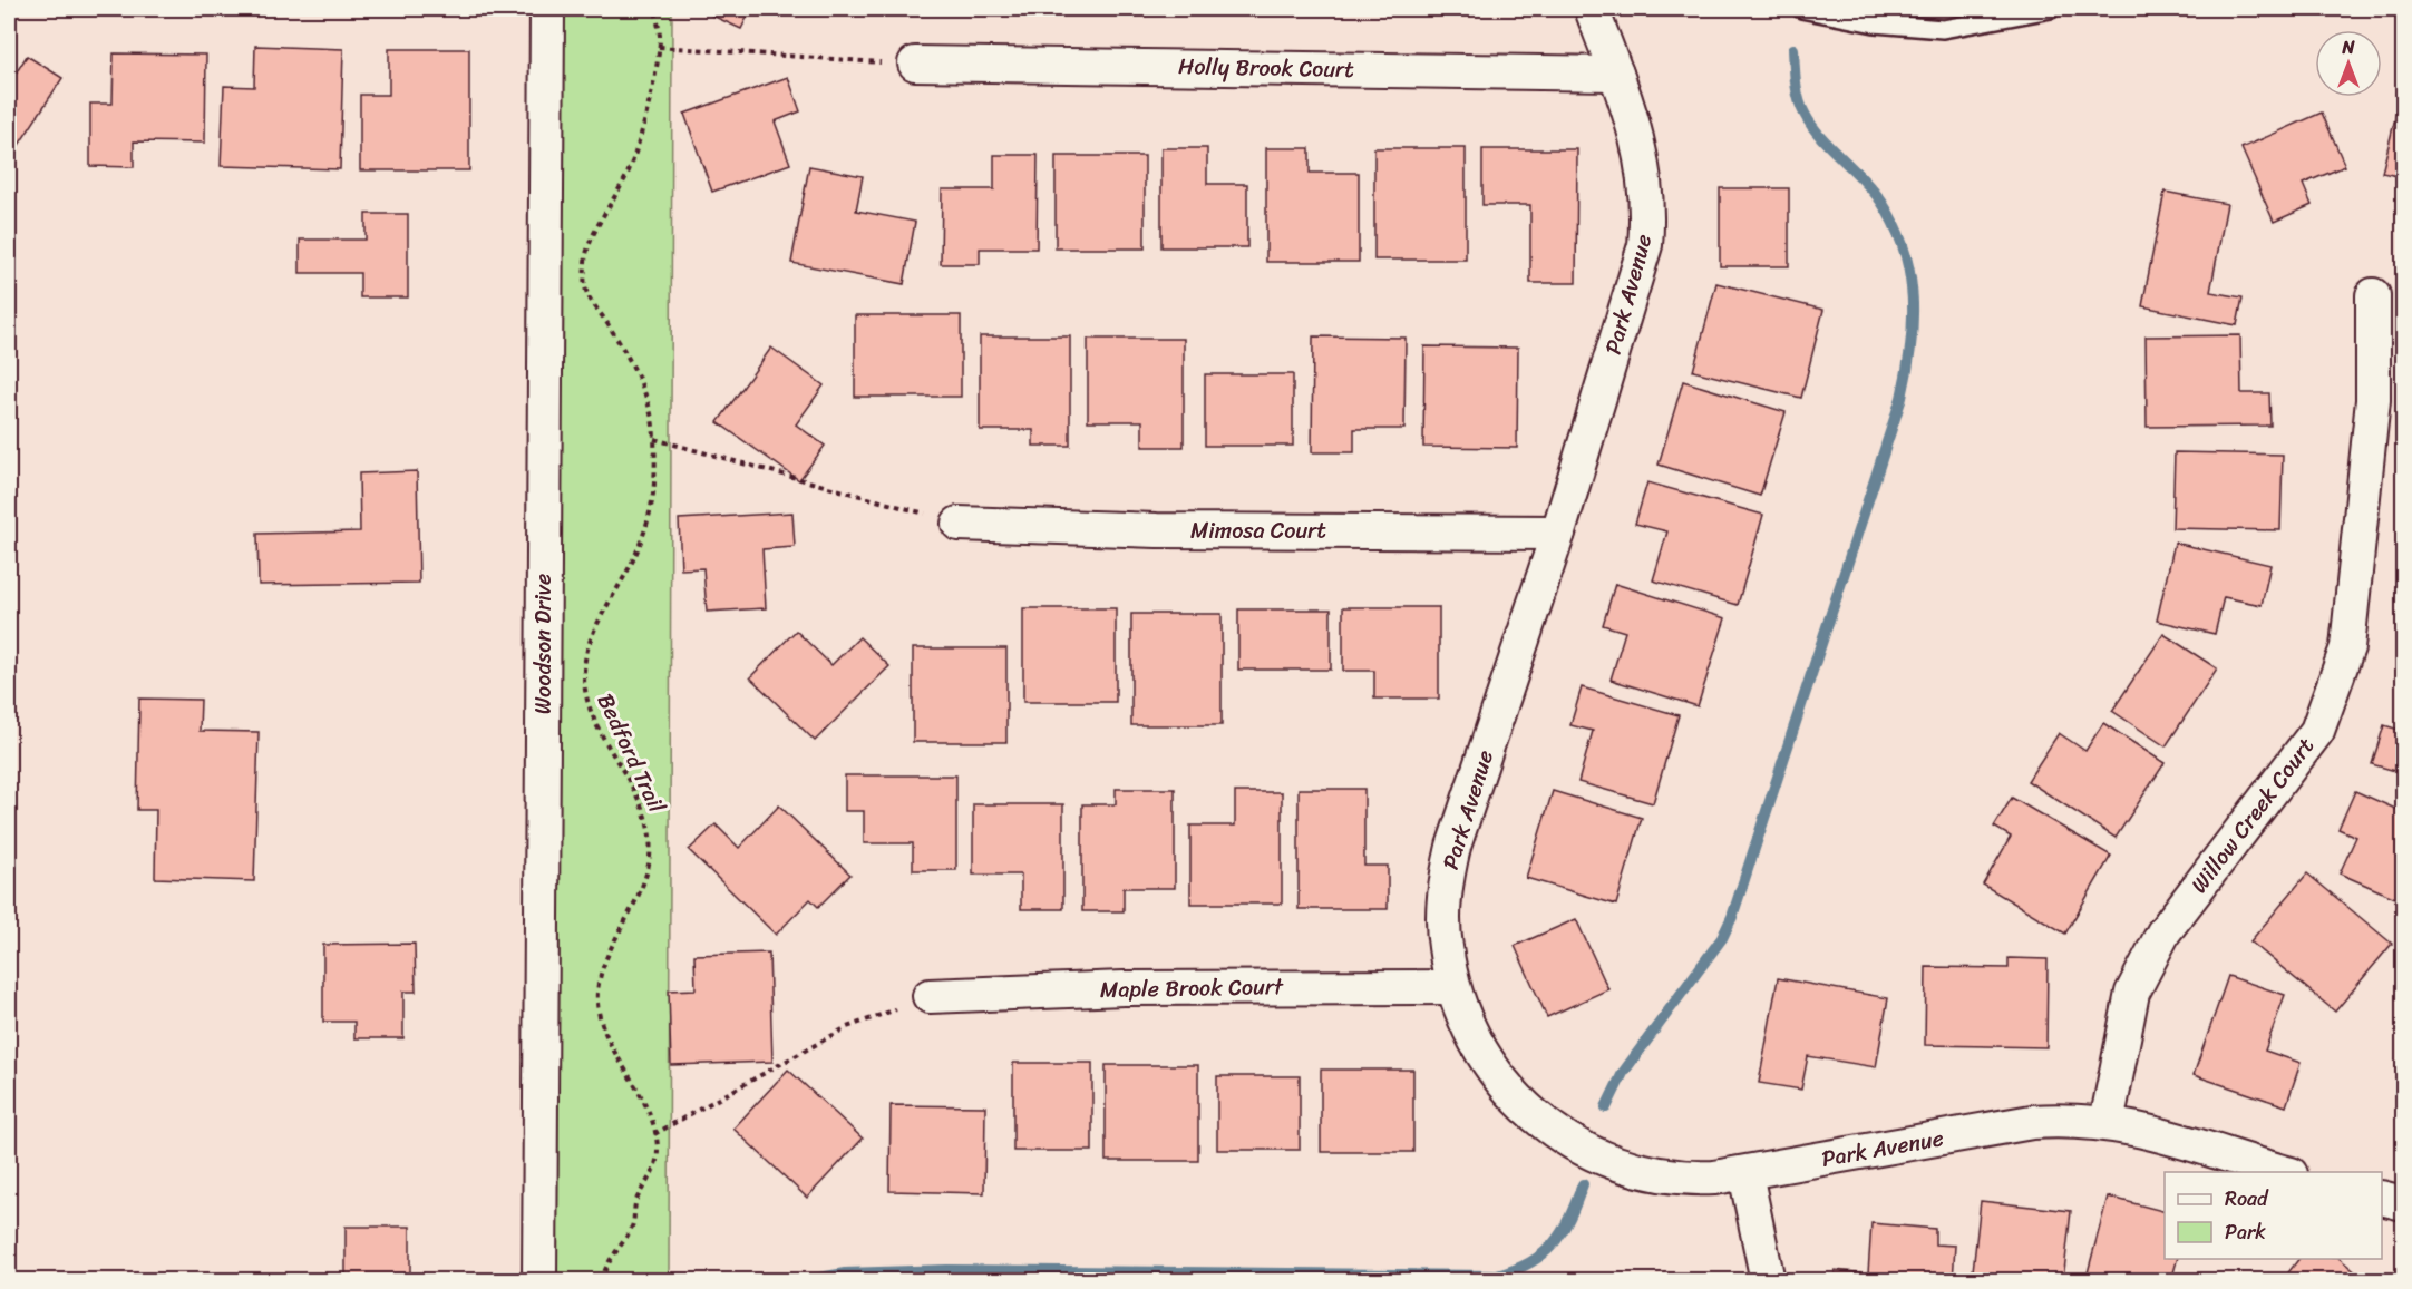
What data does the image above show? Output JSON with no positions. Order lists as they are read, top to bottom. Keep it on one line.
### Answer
{"streets":{"street":["Holly Brook Court","Park Avenue","Mimosa Court","Woodson Drive","Willow Creek Court","Maple Brook Court"],"path":["Bedford Trail"]},"crossings":[["Holly Brook Court","Park Avenue"],["Park Avenue","Mimosa Court"],["Park Avenue","Willow Creek Court"],["Park Avenue","Maple Brook Court"]],"legend":["Road","Park"],"north":"top"}
